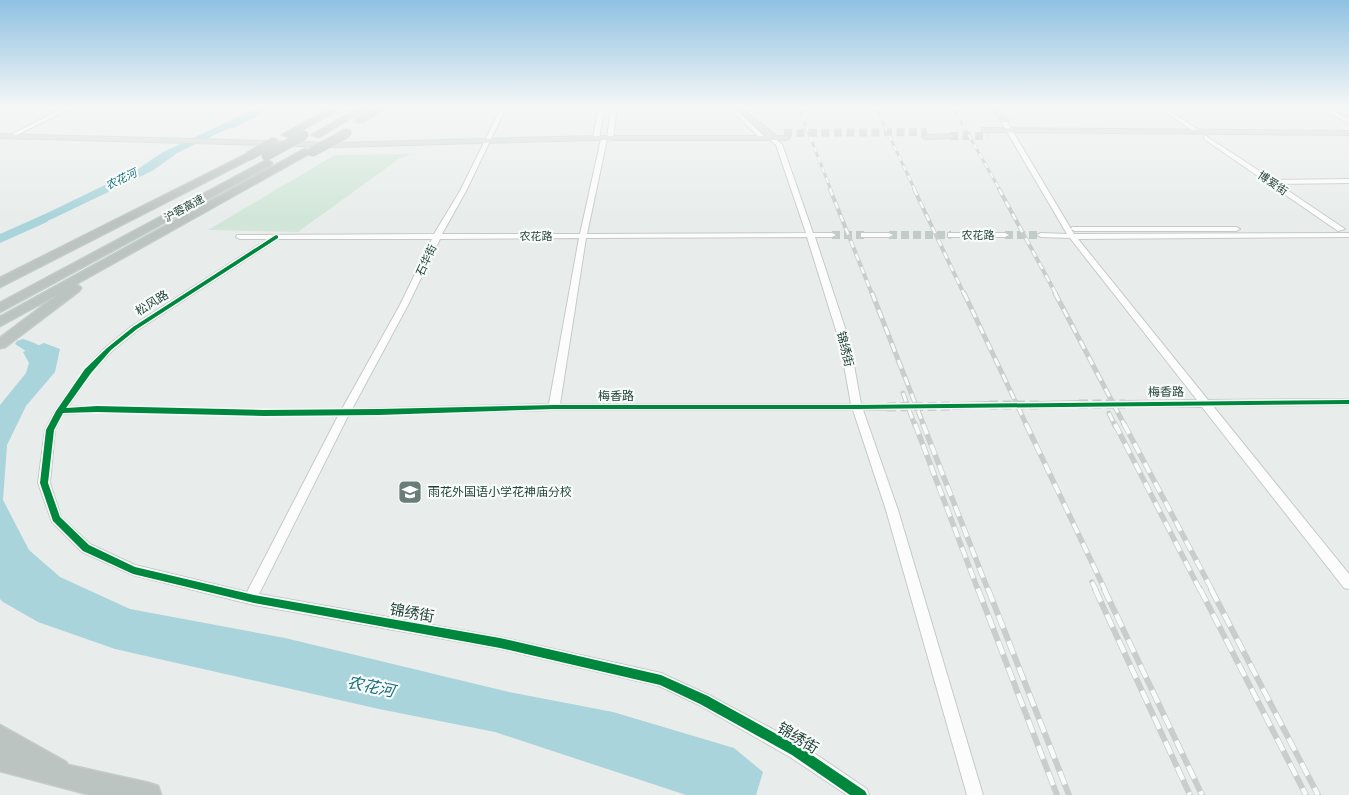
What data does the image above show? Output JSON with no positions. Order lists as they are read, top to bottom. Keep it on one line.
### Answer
{"streets":{"highway":["沪蓉高速"],"street":["博爱街","农花路","石华街","松风路","锦绣街","梅香路"]},"crossings":[["农花路","石华街"],["农花路","松风路"],["农花路","锦绣街"],["石华街","锦绣街"],["石华街","梅香路"],["松风路","锦绣街"],["松风路","梅香路"],["锦绣街","梅香路"]],"water":["农花河"],"places":{"school or university":["雨花外国语小学花神庙分校"]}}
